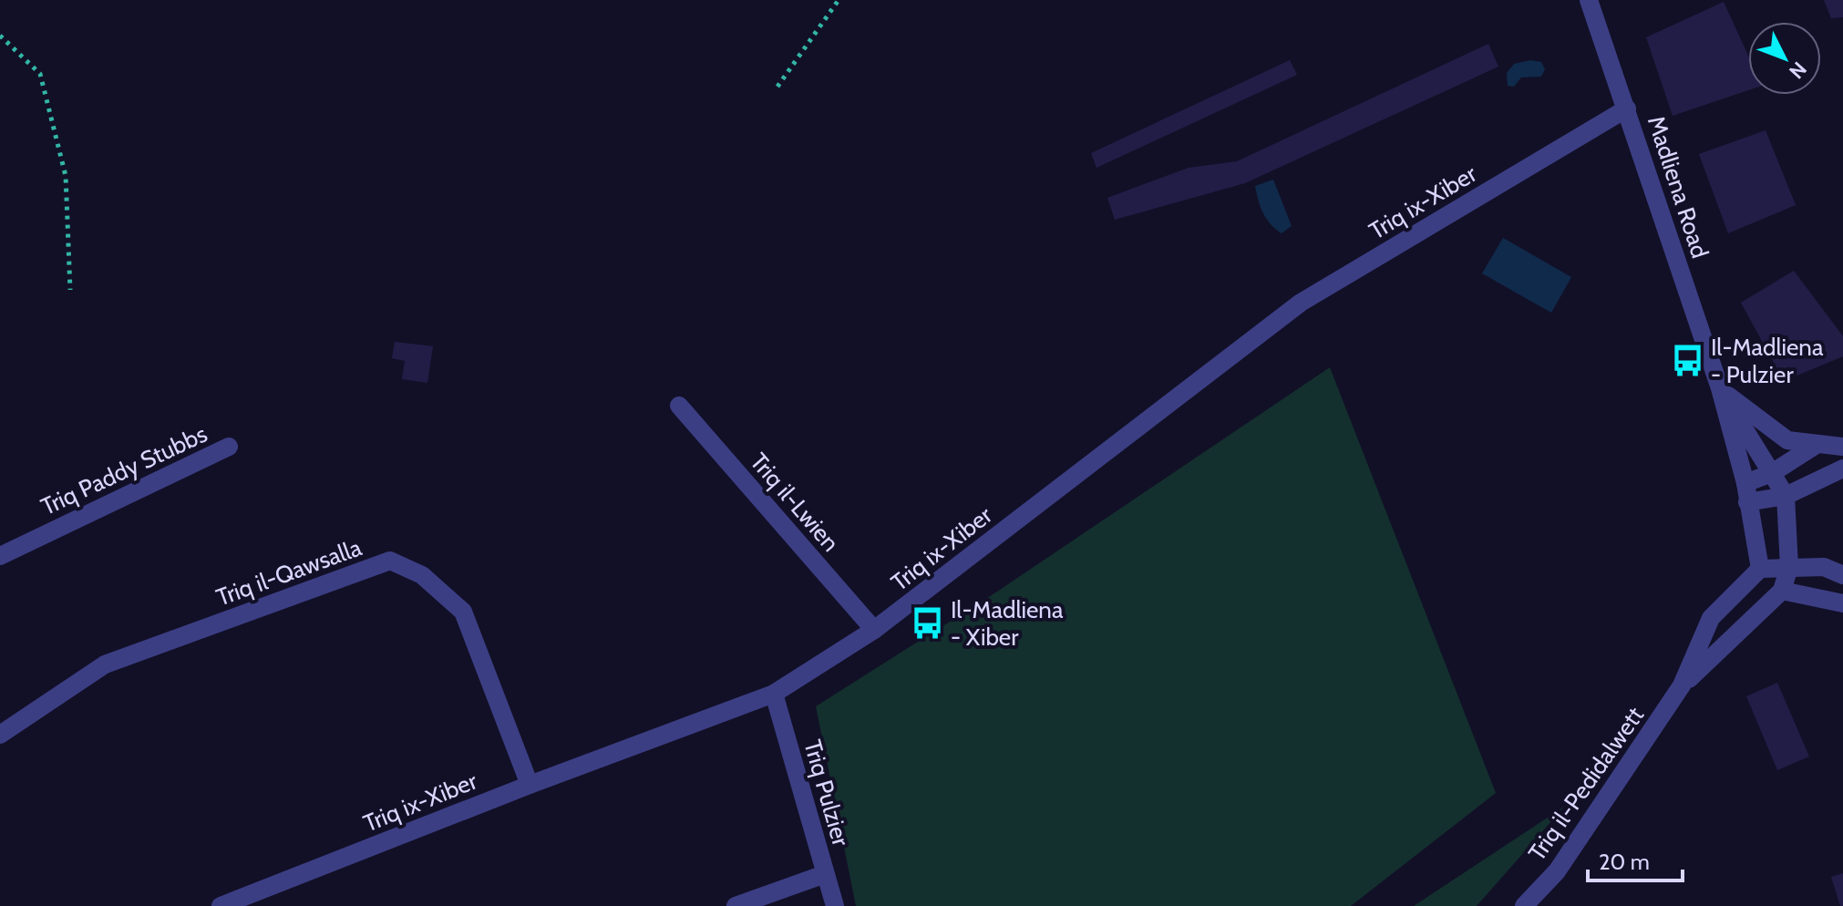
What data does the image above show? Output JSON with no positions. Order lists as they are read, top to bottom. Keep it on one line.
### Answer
{"streets":{"street":["Madliena Road","Triq ix-Xiber","Triq Paddy Stubbs","Triq il-Lwien","Triq il-Qawsalla","Triq il-Pedidalwett","Triq Pulzier"]},"crossings":[["Madliena Road","Triq ix-Xiber"],["Madliena Road","Triq il-Pedidalwett"],["Triq ix-Xiber","Triq il-Lwien"],["Triq ix-Xiber","Triq il-Qawsalla"],["Triq ix-Xiber","Triq Pulzier"]],"places":{"bus stop":["Il-Madliena - Pulzier","Il-Madliena - Xiber"]},"scale_bar":"20 m","north":"bottom right"}
